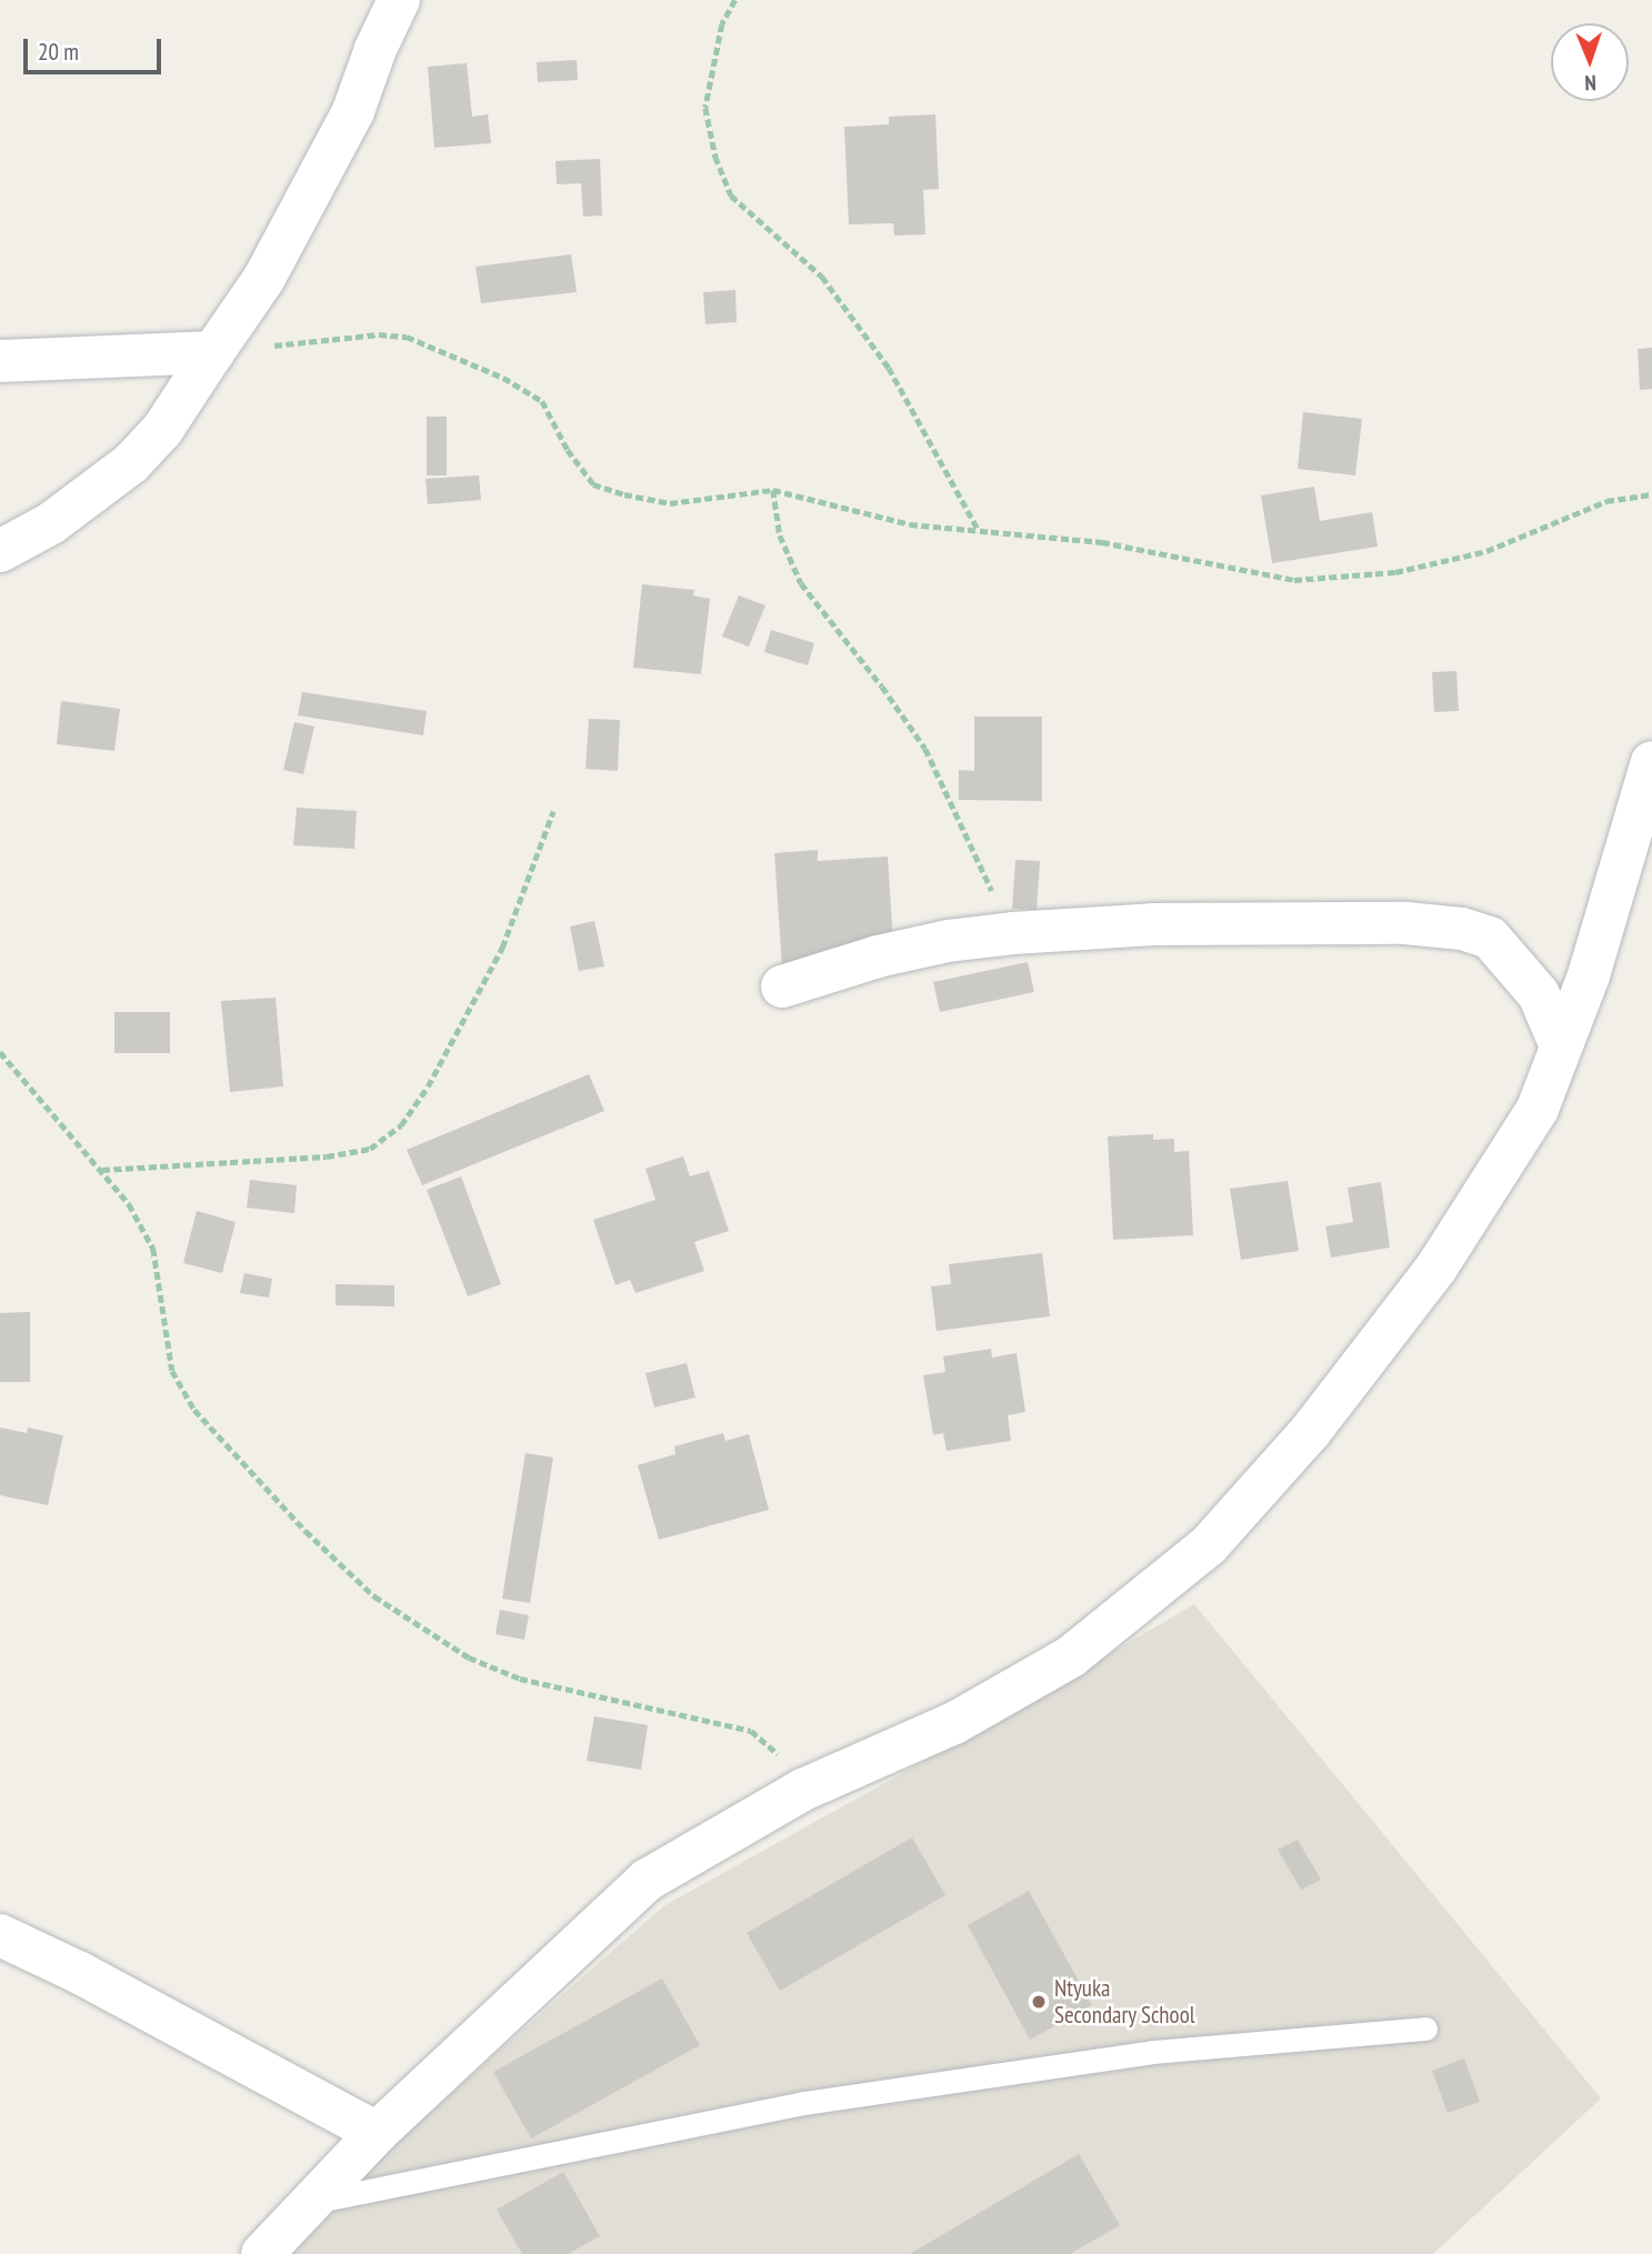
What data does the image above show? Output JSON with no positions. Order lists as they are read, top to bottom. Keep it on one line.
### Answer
{"places":["Ntyuka Secondary School"],"scale_bar":"20 m","north":"bottom"}
